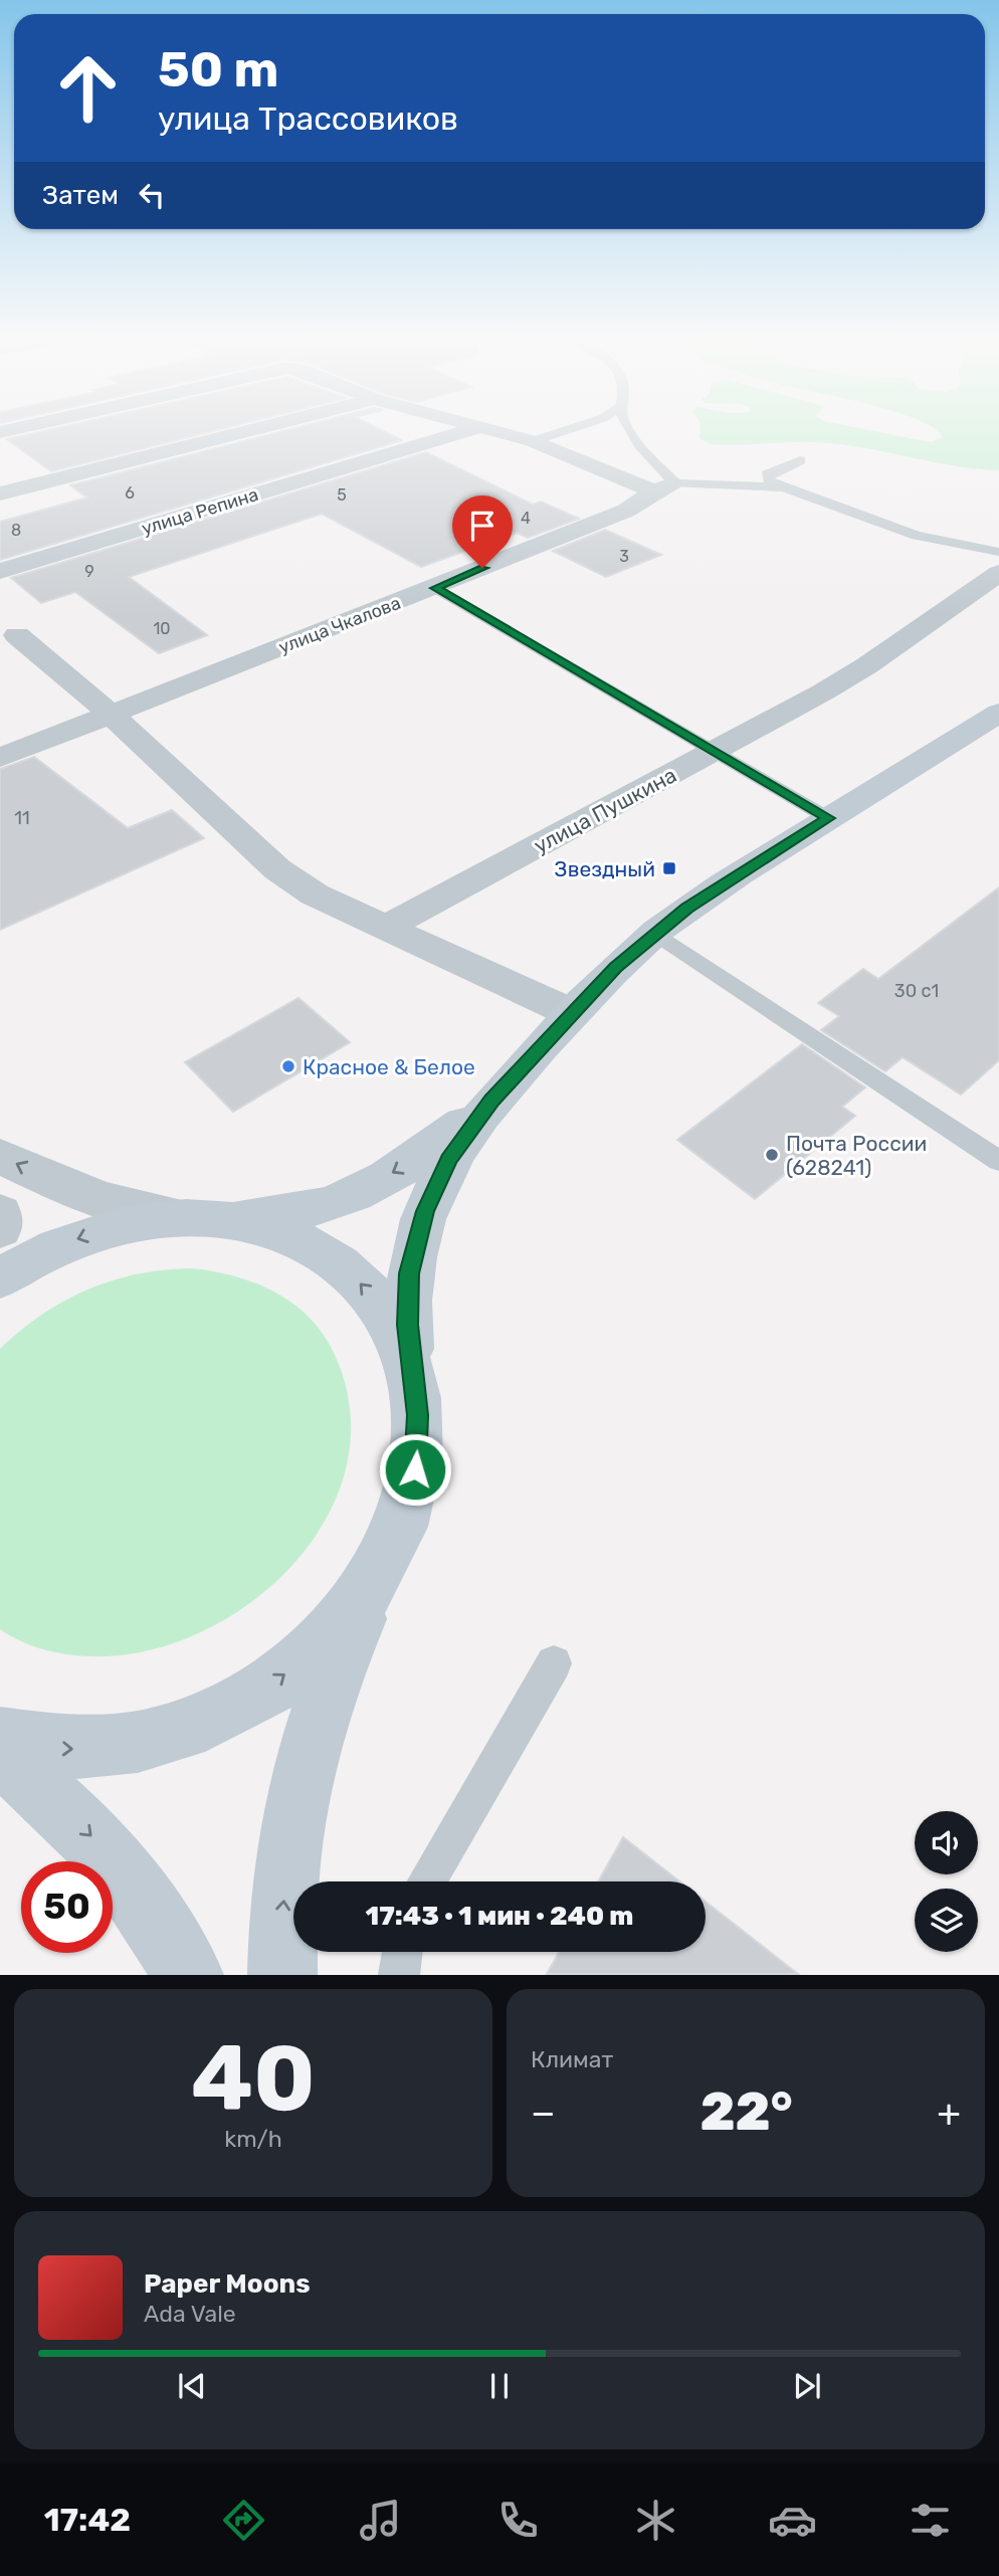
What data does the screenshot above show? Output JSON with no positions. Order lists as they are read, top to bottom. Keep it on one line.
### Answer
{"streets":{"street":["улица Репина","улица Чкалова","улица Пушкина"]},"places":{"transit":["Звездный"],"other":["Красное & Белое","Почта России (628241)"]},"house_numbers":["6","5","4","8","3","9","10","11","30 с1"],"page":{"turn":["50 m","улица Трассовиков"],"then":"Затем","limit":"50","trip":"17:43 · 1 мин · 240 m","tile":[["40","km/h"],"Климат"],"heat":["−","22°","+"],"song":["Paper Moons","Ada Vale"],"tabs":"17:42"}}
